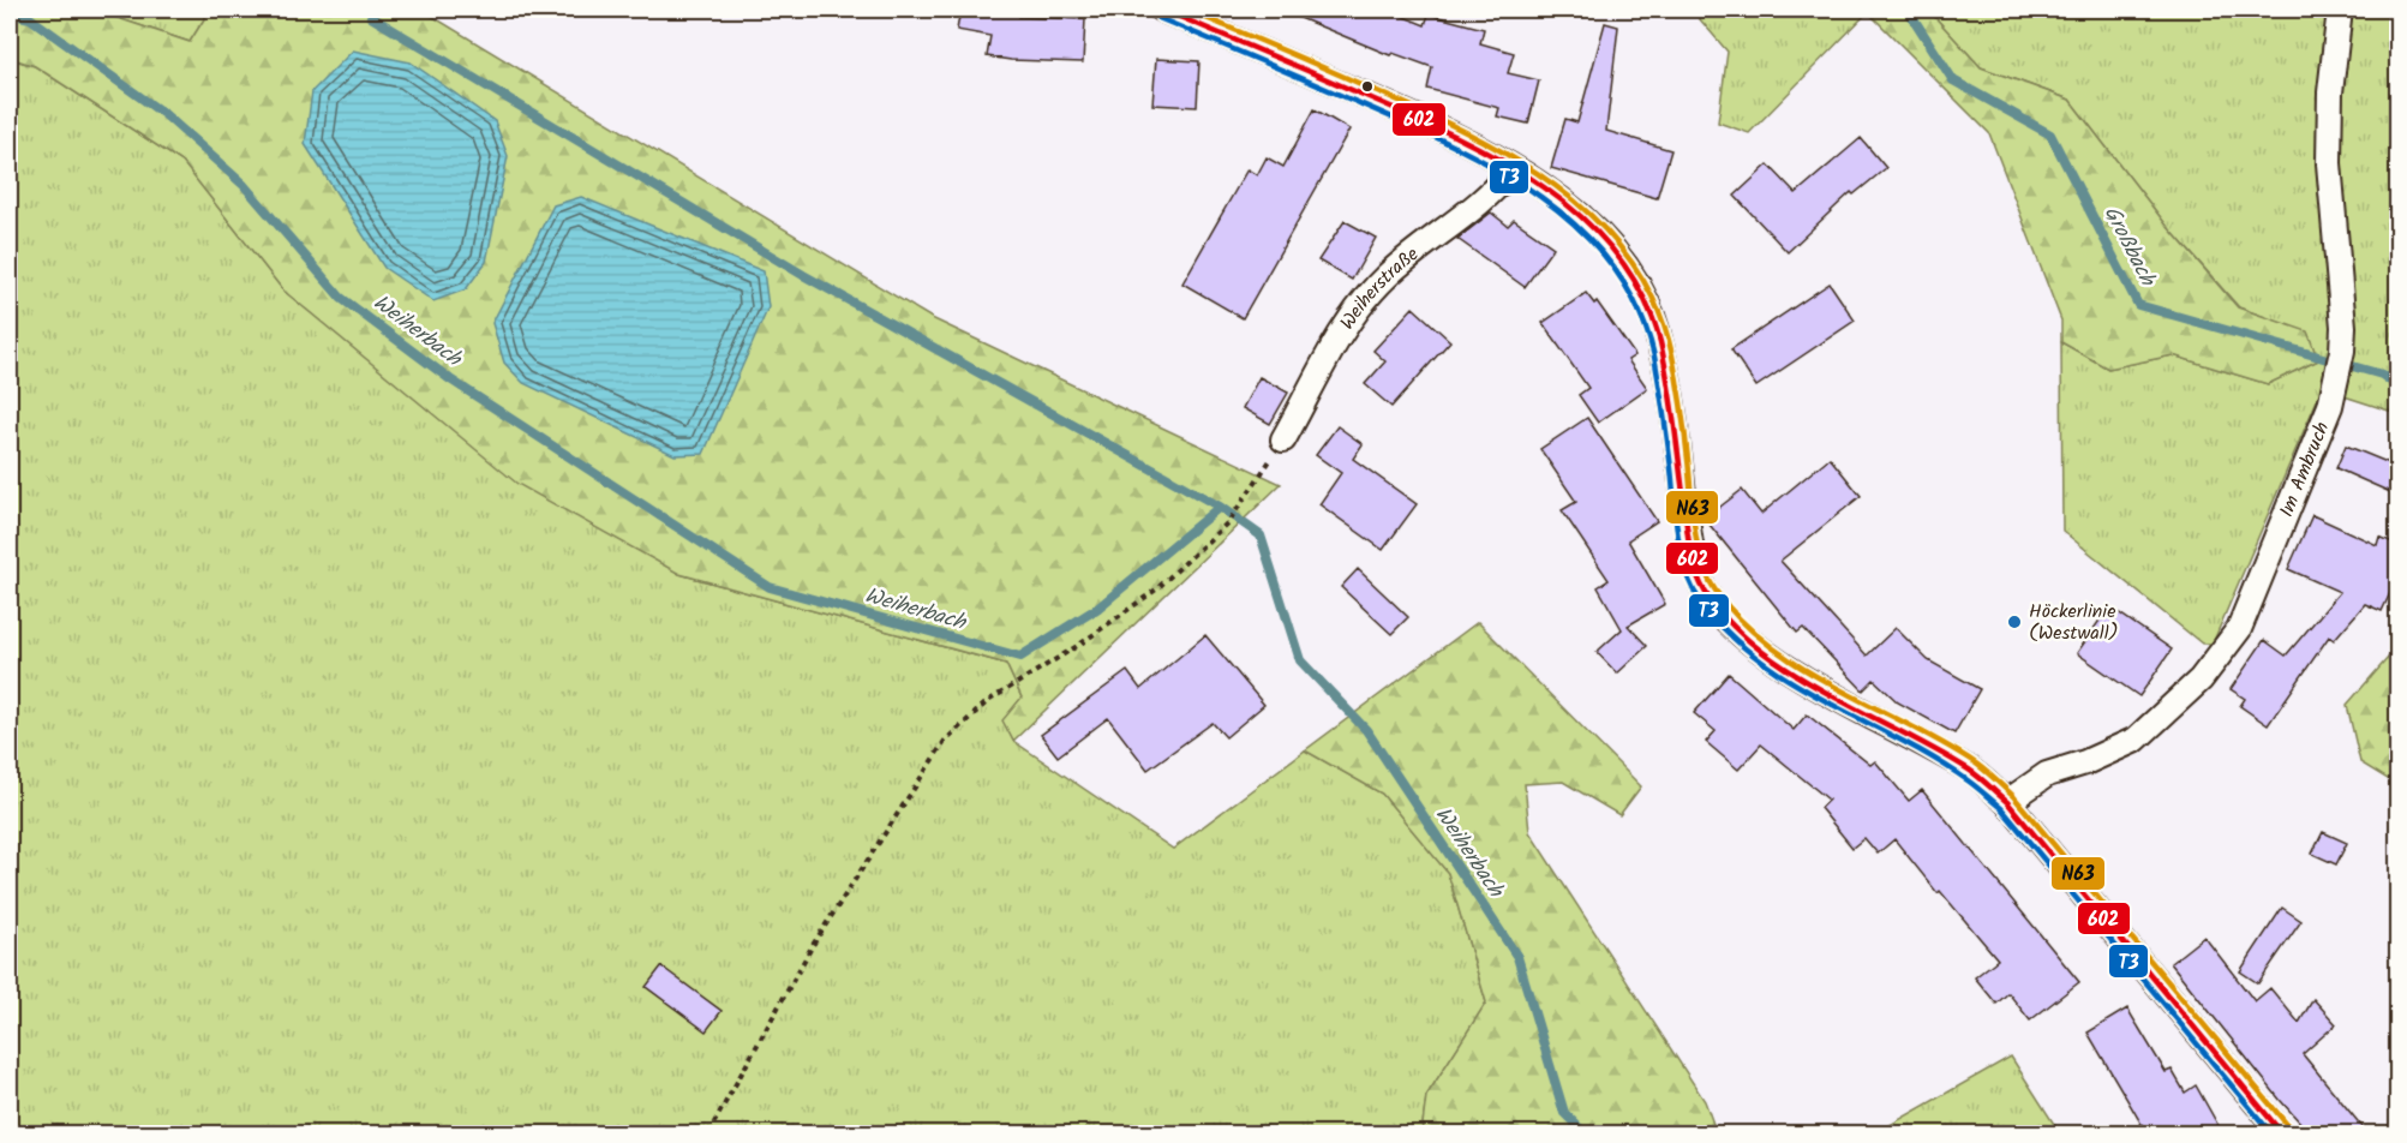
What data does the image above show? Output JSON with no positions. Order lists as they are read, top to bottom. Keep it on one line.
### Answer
{"streets":{"street":["Weiherstraße","Im Ambruch"]},"water":["Großbach","Weiherbach"],"places":["Höckerlinie (Westwall)"],"lines":["transit line 602","transit line N63","transit line T3"]}
